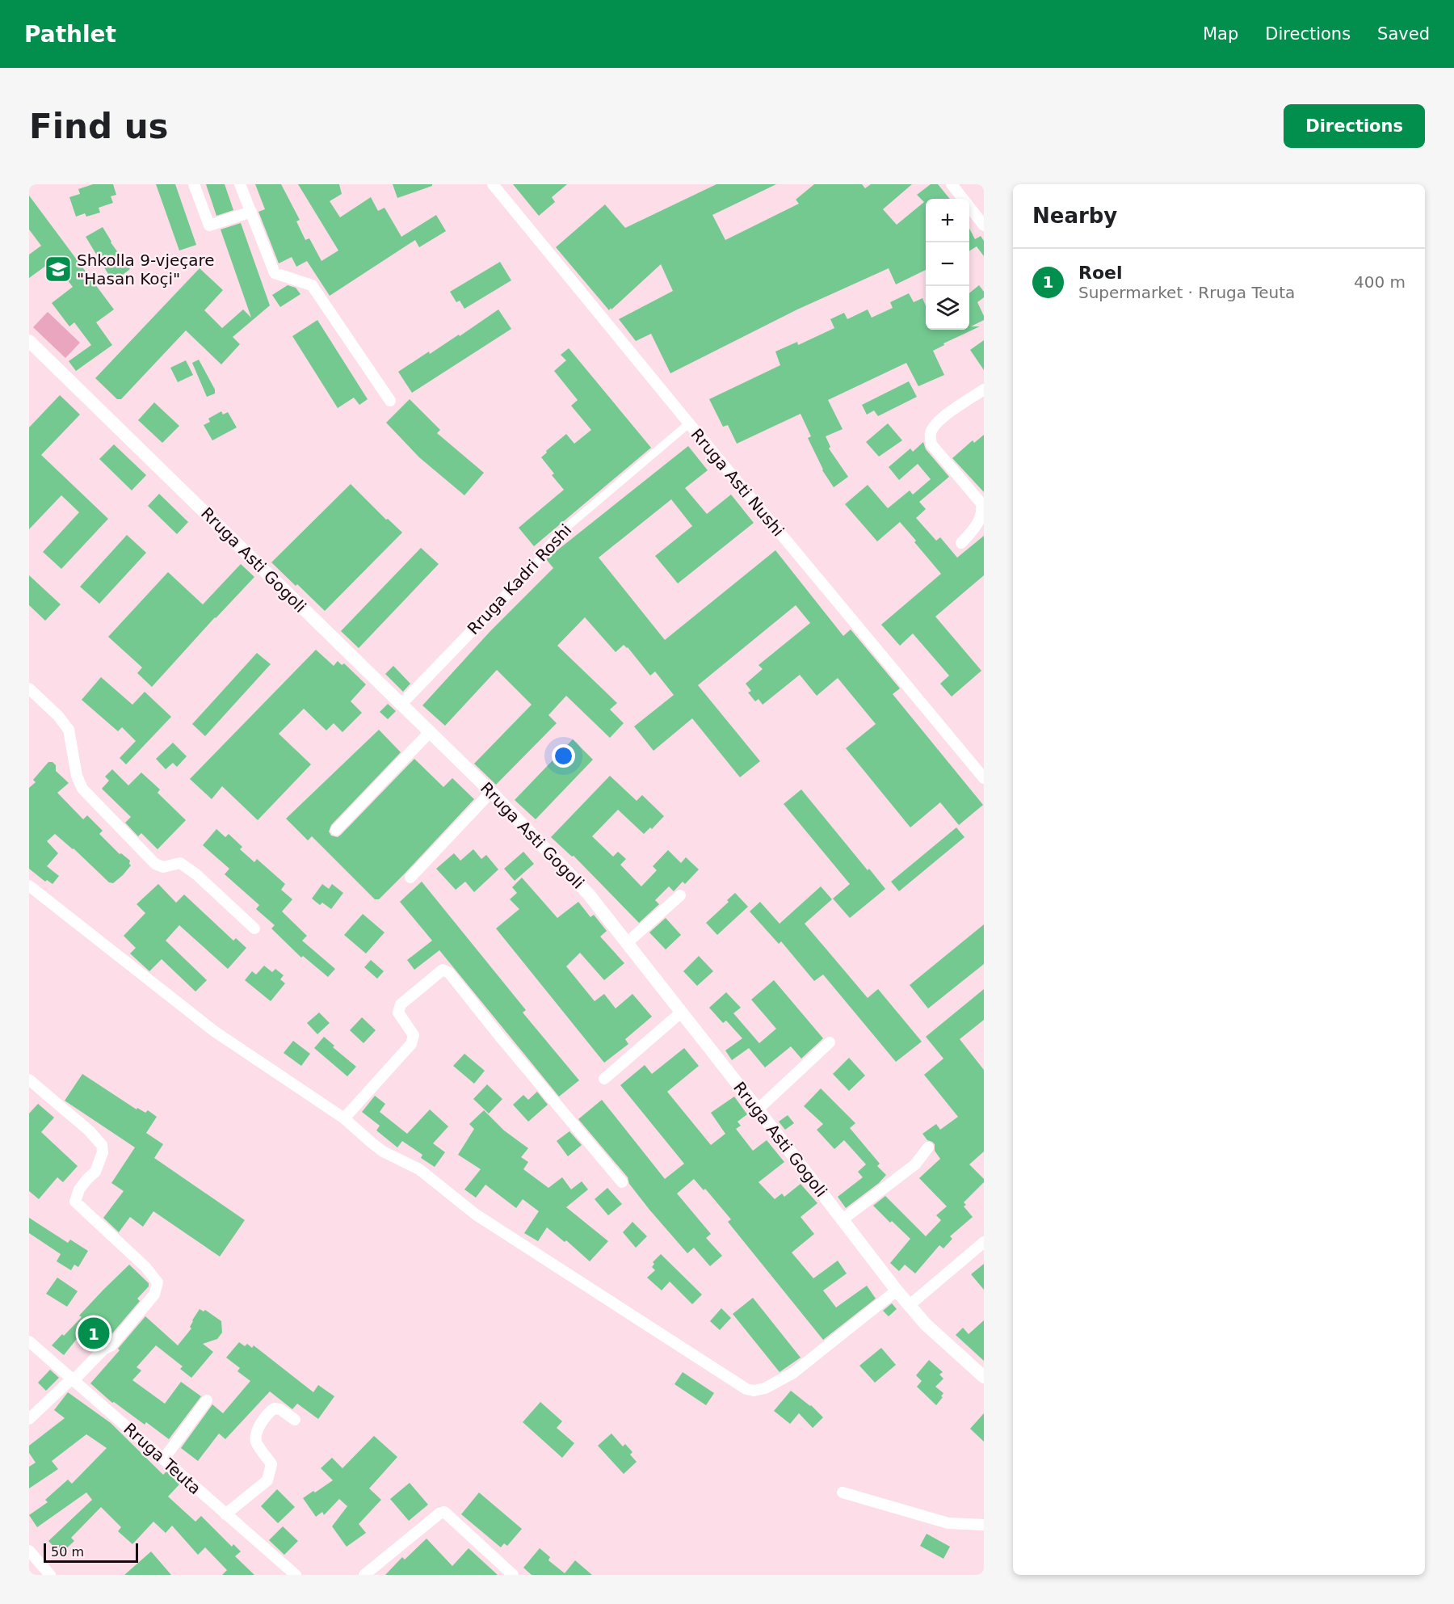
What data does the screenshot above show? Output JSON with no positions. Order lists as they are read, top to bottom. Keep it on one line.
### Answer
{"streets":{"street":["Rruga Asti Nushi","Rruga Asti Gogoli","Rruga Kadri Roshi","Rruga Teuta"]},"crossings":[["Rruga Asti Nushi","Rruga Kadri Roshi"],["Rruga Asti Gogoli","Rruga Kadri Roshi"]],"places":{"school or university":["Shkolla 9-vjeçare \"Hasan Koçi\""]},"scale_bar":"50 m","page":{"header":"Pathlet","nav":["Map","Directions","Saved"],"buttons":"Directions","title":"Find us","heading":"Nearby","map_buttons":["+","−"],"list":[{"mark":"1","name":"Roel","note":"Supermarket · Rruga Teuta","value":"400 m"}],"pins":"1","scale":"50 m"}}
